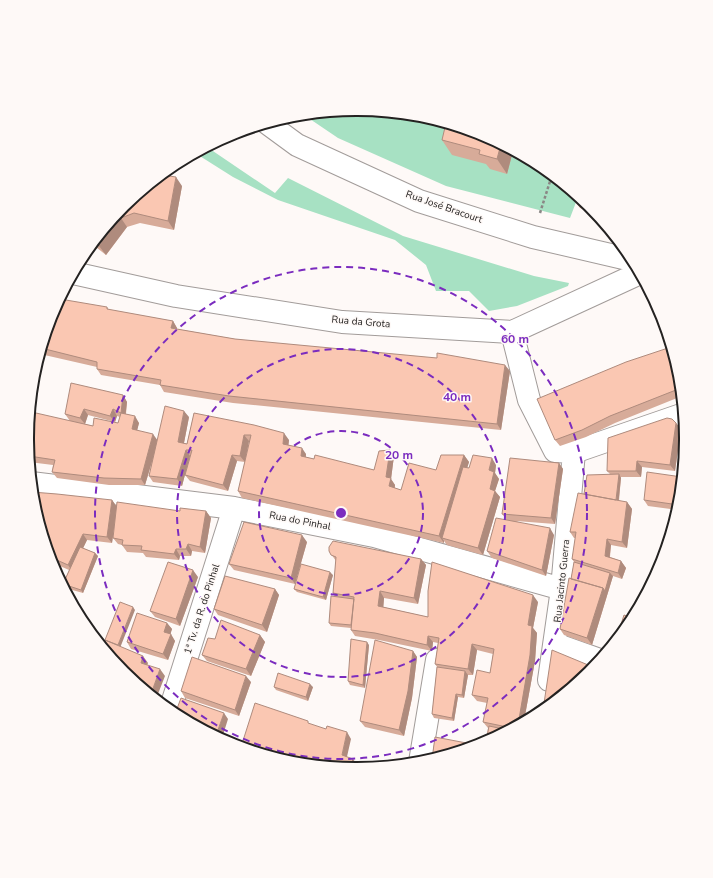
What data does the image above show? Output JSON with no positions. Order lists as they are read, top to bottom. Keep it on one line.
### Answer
{"streets":{"street":["Rua José Bracourt","Rua da Grota","Rua do Pinhal","Rua Jacinto Guerra","1ª Tv. da R. do Pinhal"]},"crossings":[["Rua do Pinhal","Rua Jacinto Guerra"],["Rua do Pinhal","1ª Tv. da R. do Pinhal"]],"rings":["60 m","40 m","20 m"]}
